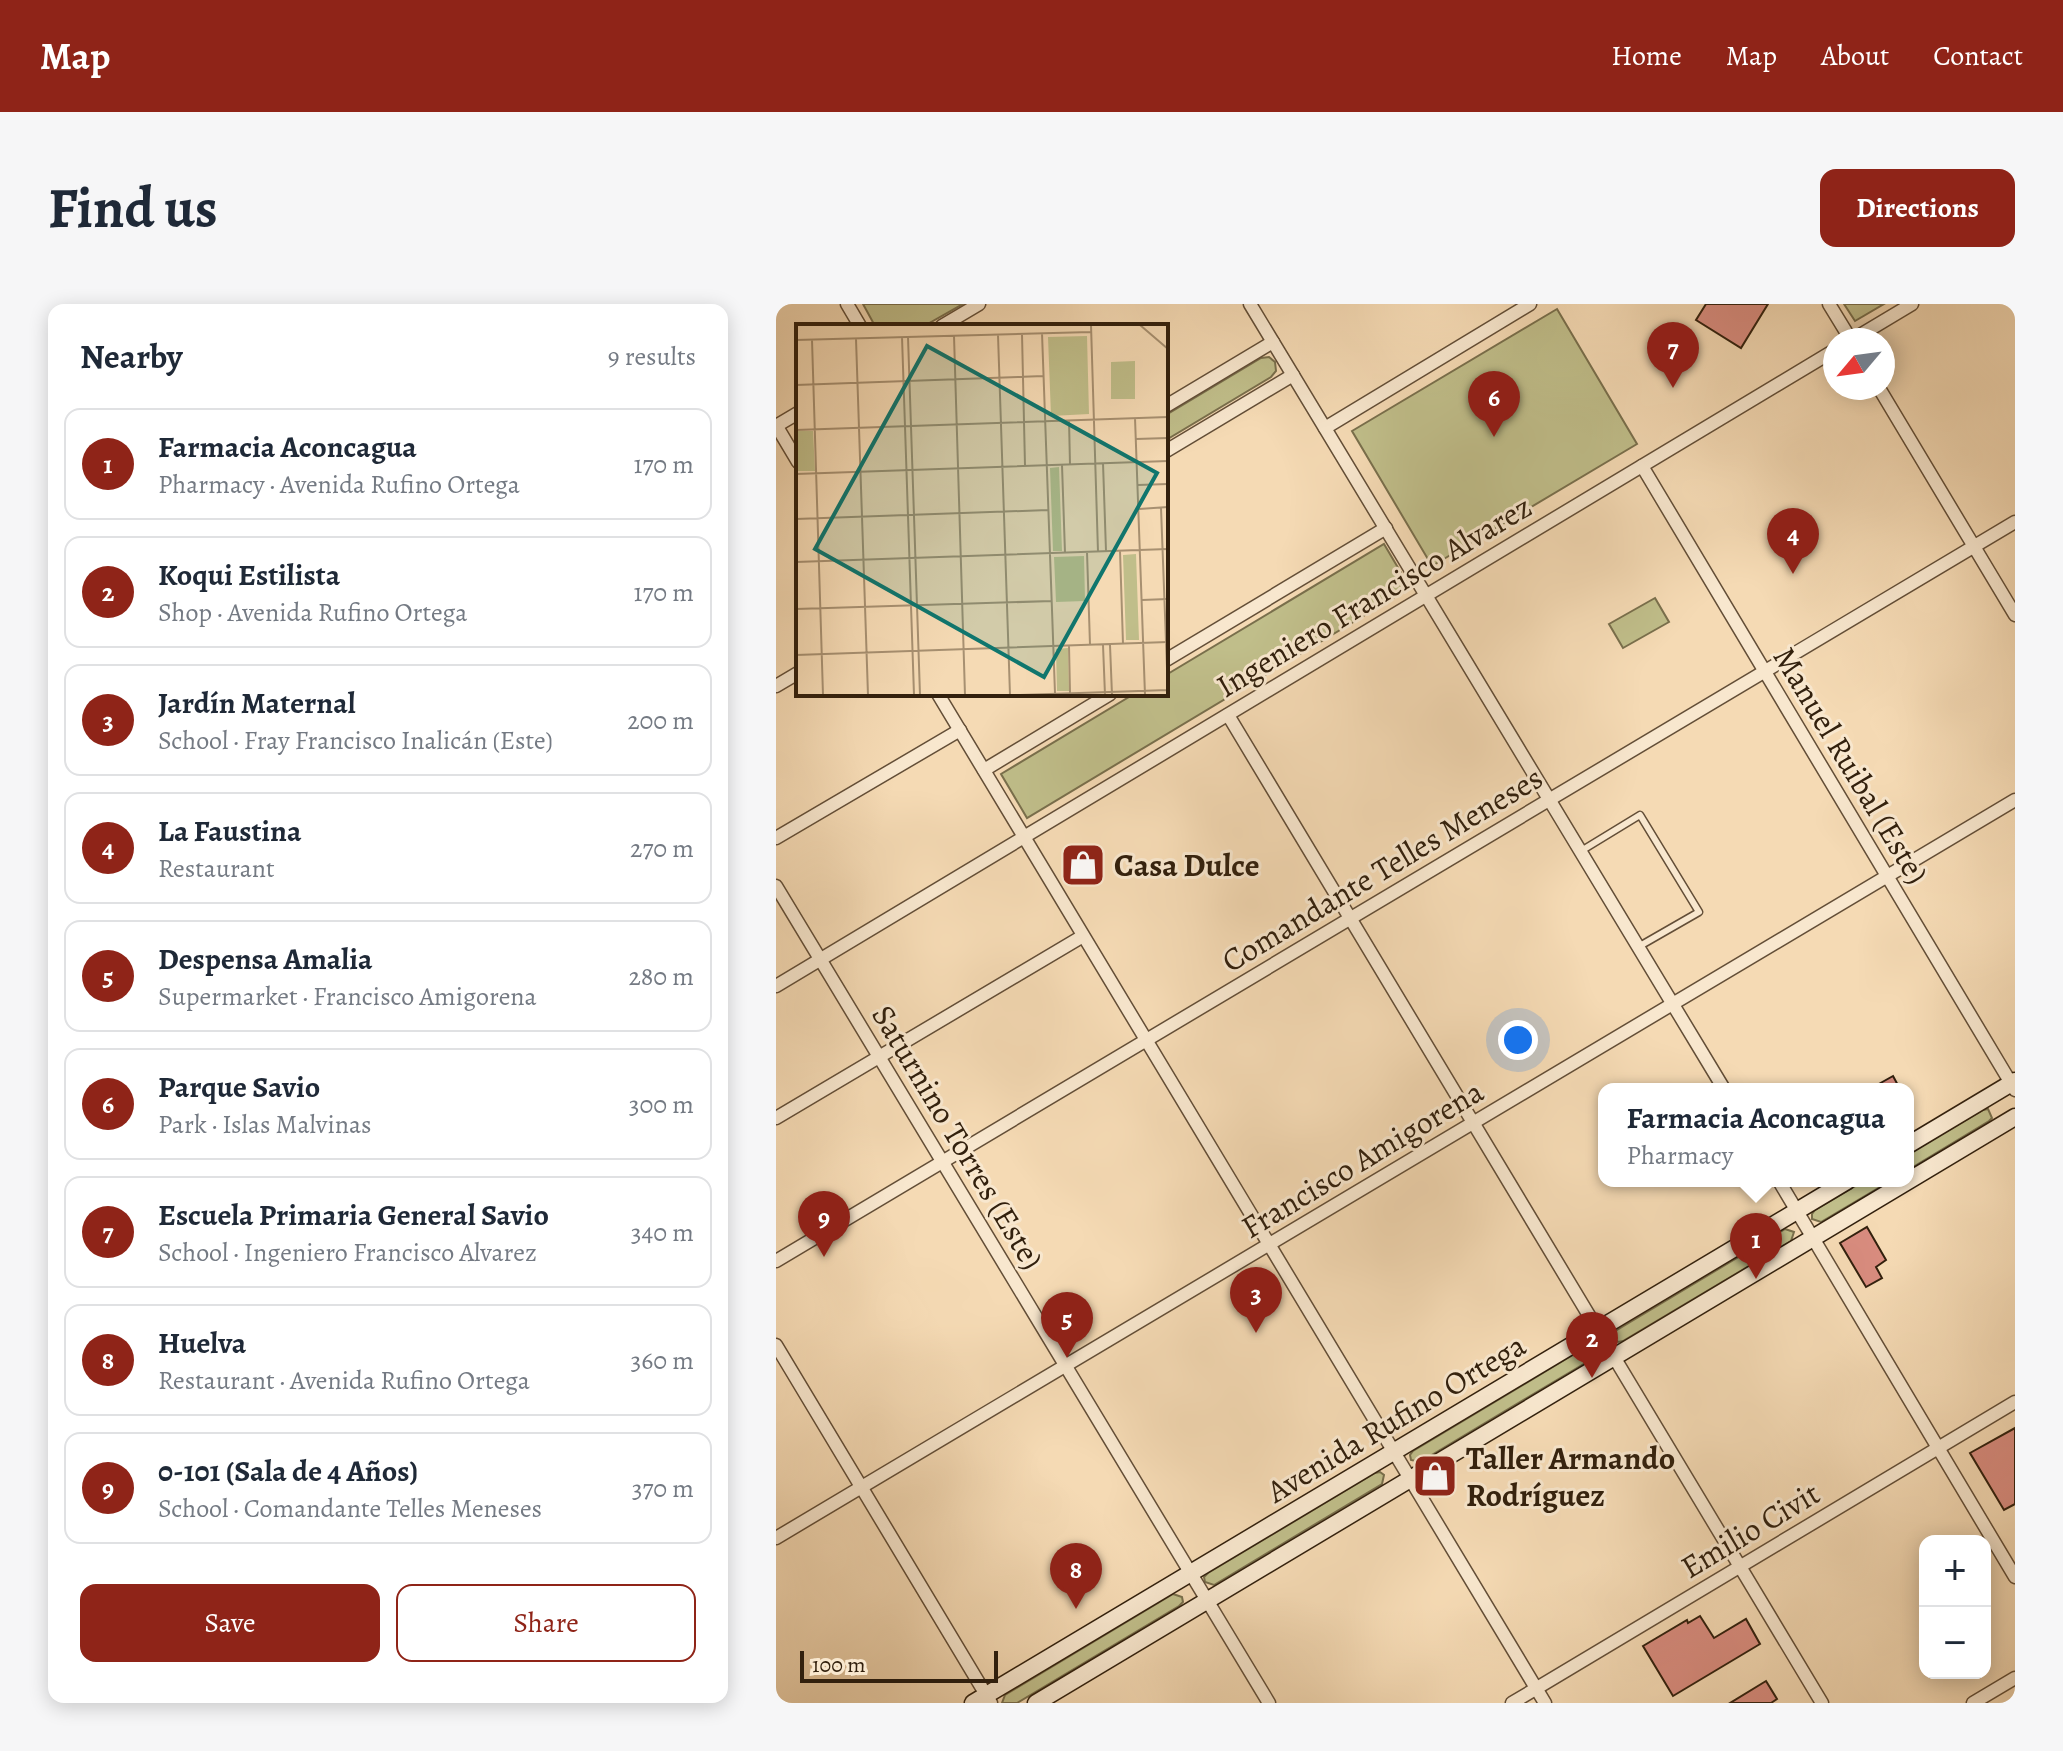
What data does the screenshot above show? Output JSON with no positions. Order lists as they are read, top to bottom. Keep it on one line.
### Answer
{"streets":{"main road":["Avenida Rufino Ortega"],"street":["Ingeniero Francisco Alvarez","Manuel Ruibal (Este)","Comandante Telles Meneses","Saturnino Torres (Este)","Francisco Amigorena","Emilio Civit"]},"crossings":[["Ingeniero Francisco Alvarez","Manuel Ruibal (Este)"],["Ingeniero Francisco Alvarez","Saturnino Torres (Este)"],["Manuel Ruibal (Este)","Comandante Telles Meneses"],["Manuel Ruibal (Este)","Francisco Amigorena"],["Comandante Telles Meneses","Saturnino Torres (Este)"],["Saturnino Torres (Este)","Francisco Amigorena"],["Saturnino Torres (Este)","Avenida Rufino Ortega"]],"places":{"shop":["Casa Dulce","Taller Armando Rodríguez"]},"scale_bar":"100 m","north":"bottom left","page":{"header":"Map","nav":["Home","Map","About","Contact"],"buttons":["Directions",["Save","Share"]],"title":"Find us","heading":["Nearby","9 results"],"pins":["7","6","4","9","1","3","5","2","8"],"list":[{"mark":"1","name":"Farmacia Aconcagua","note":"Pharmacy · Avenida Rufino Ortega","value":"170 m"},{"mark":"2","name":"Koqui Estilista","note":"Shop · Avenida Rufino Ortega","value":"170 m"},{"mark":"3","name":"Jardín Maternal","note":"School · Fray Francisco Inalicán (Este)","value":"200 m"},{"mark":"4","name":"La Faustina","note":"Restaurant","value":"270 m"},{"mark":"5","name":"Despensa Amalia","note":"Supermarket · Francisco Amigorena","value":"280 m"},{"mark":"6","name":"Parque Savio","note":"Park · Islas Malvinas","value":"300 m"},{"mark":"7","name":"Escuela Primaria General Savio","note":"School · Ingeniero Francisco Alvarez","value":"340 m"},{"mark":"8","name":"Huelva","note":"Restaurant · Avenida Rufino Ortega","value":"360 m"},{"mark":"9","name":"0-101 (Sala de 4 Años)","note":"School · Comandante Telles Meneses","value":"370 m"}],"popup":["Farmacia Aconcagua","Pharmacy"],"map_buttons":["+","−"],"scale":"100 m"}}
